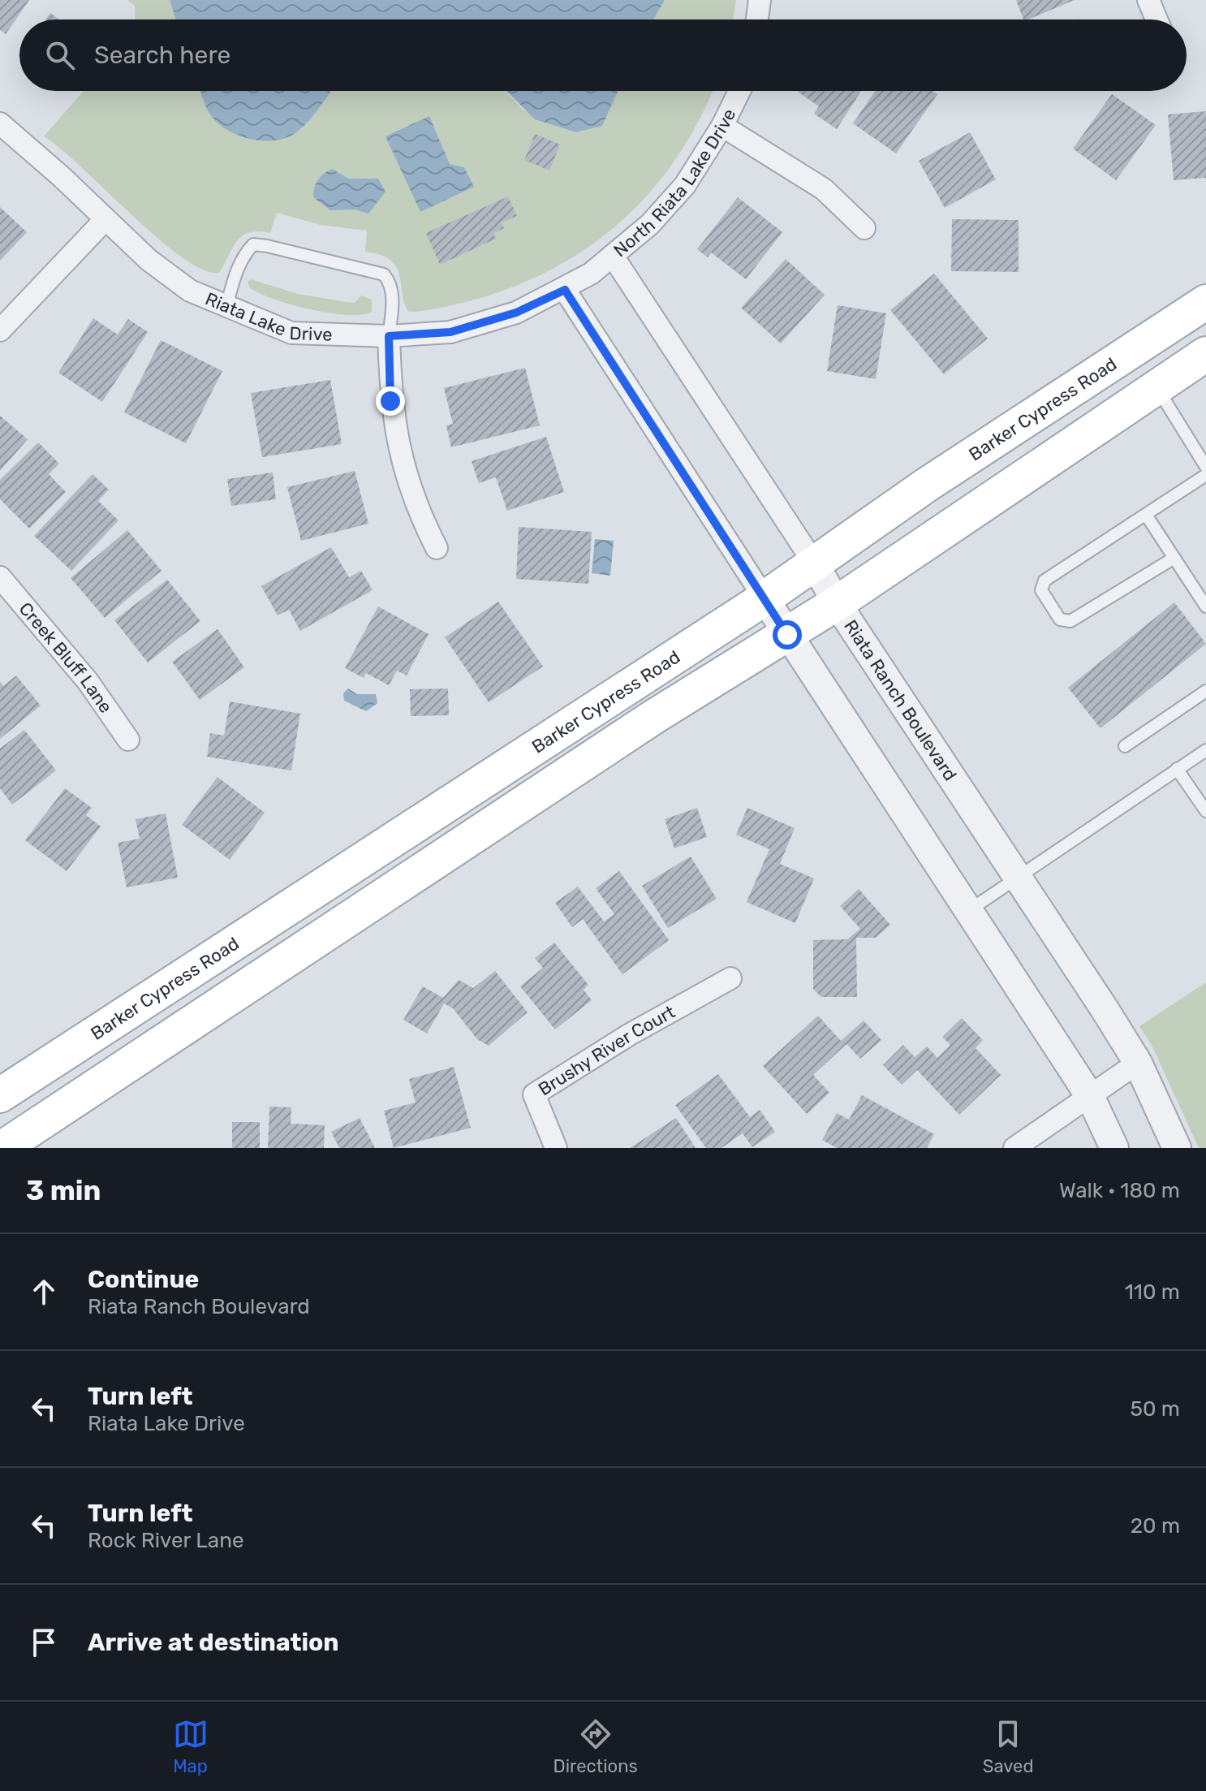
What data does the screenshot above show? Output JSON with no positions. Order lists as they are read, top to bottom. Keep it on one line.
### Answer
{"streets":{"main road":["Barker Cypress Road"],"street":["North Riata Lake Drive","Riata Lake Drive","Creek Bluff Lane","Riata Ranch Boulevard","Brushy River Court"]},"crossings":[["North Riata Lake Drive","Riata Lake Drive"],["North Riata Lake Drive","Riata Ranch Boulevard"],["Barker Cypress Road","Riata Ranch Boulevard"]],"page":{"search":"Search here","heading":["3 min","Walk · 180 m"],"list":[["Continue","Riata Ranch Boulevard","110 m"],["Turn left","Riata Lake Drive","50 m"],["Turn left","Rock River Lane","20 m"],"Arrive at destination"],"nav":["Map","Directions","Saved"]}}
